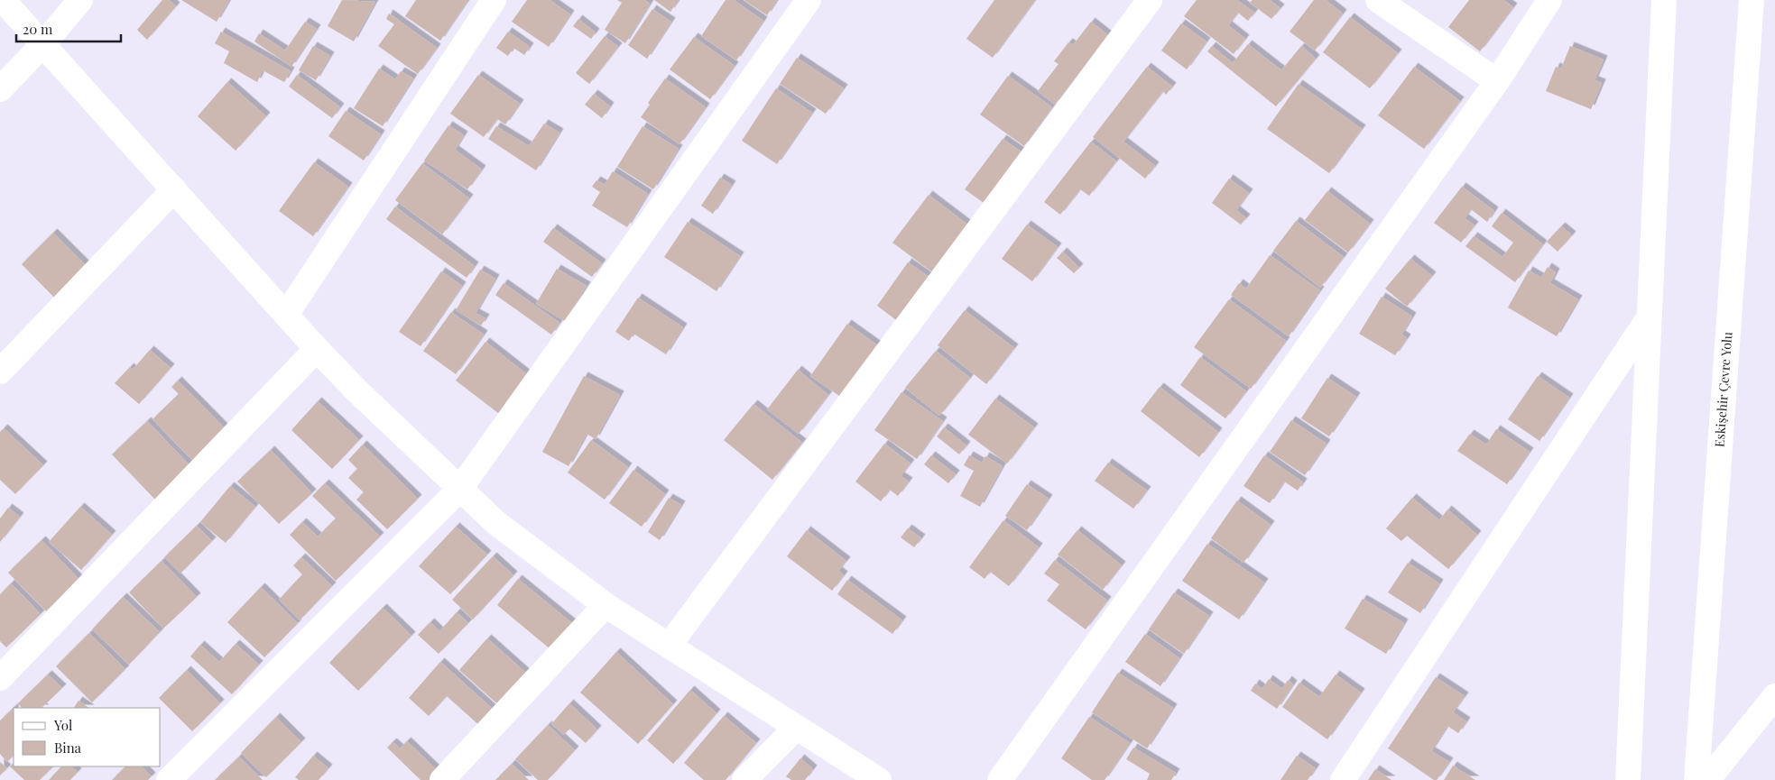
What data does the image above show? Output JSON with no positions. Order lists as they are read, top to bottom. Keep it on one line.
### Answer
{"streets":{"main road":["Eskişehir Çevre Yolu"]},"legend":["Yol","Bina"],"scale_bar":"20 m"}
